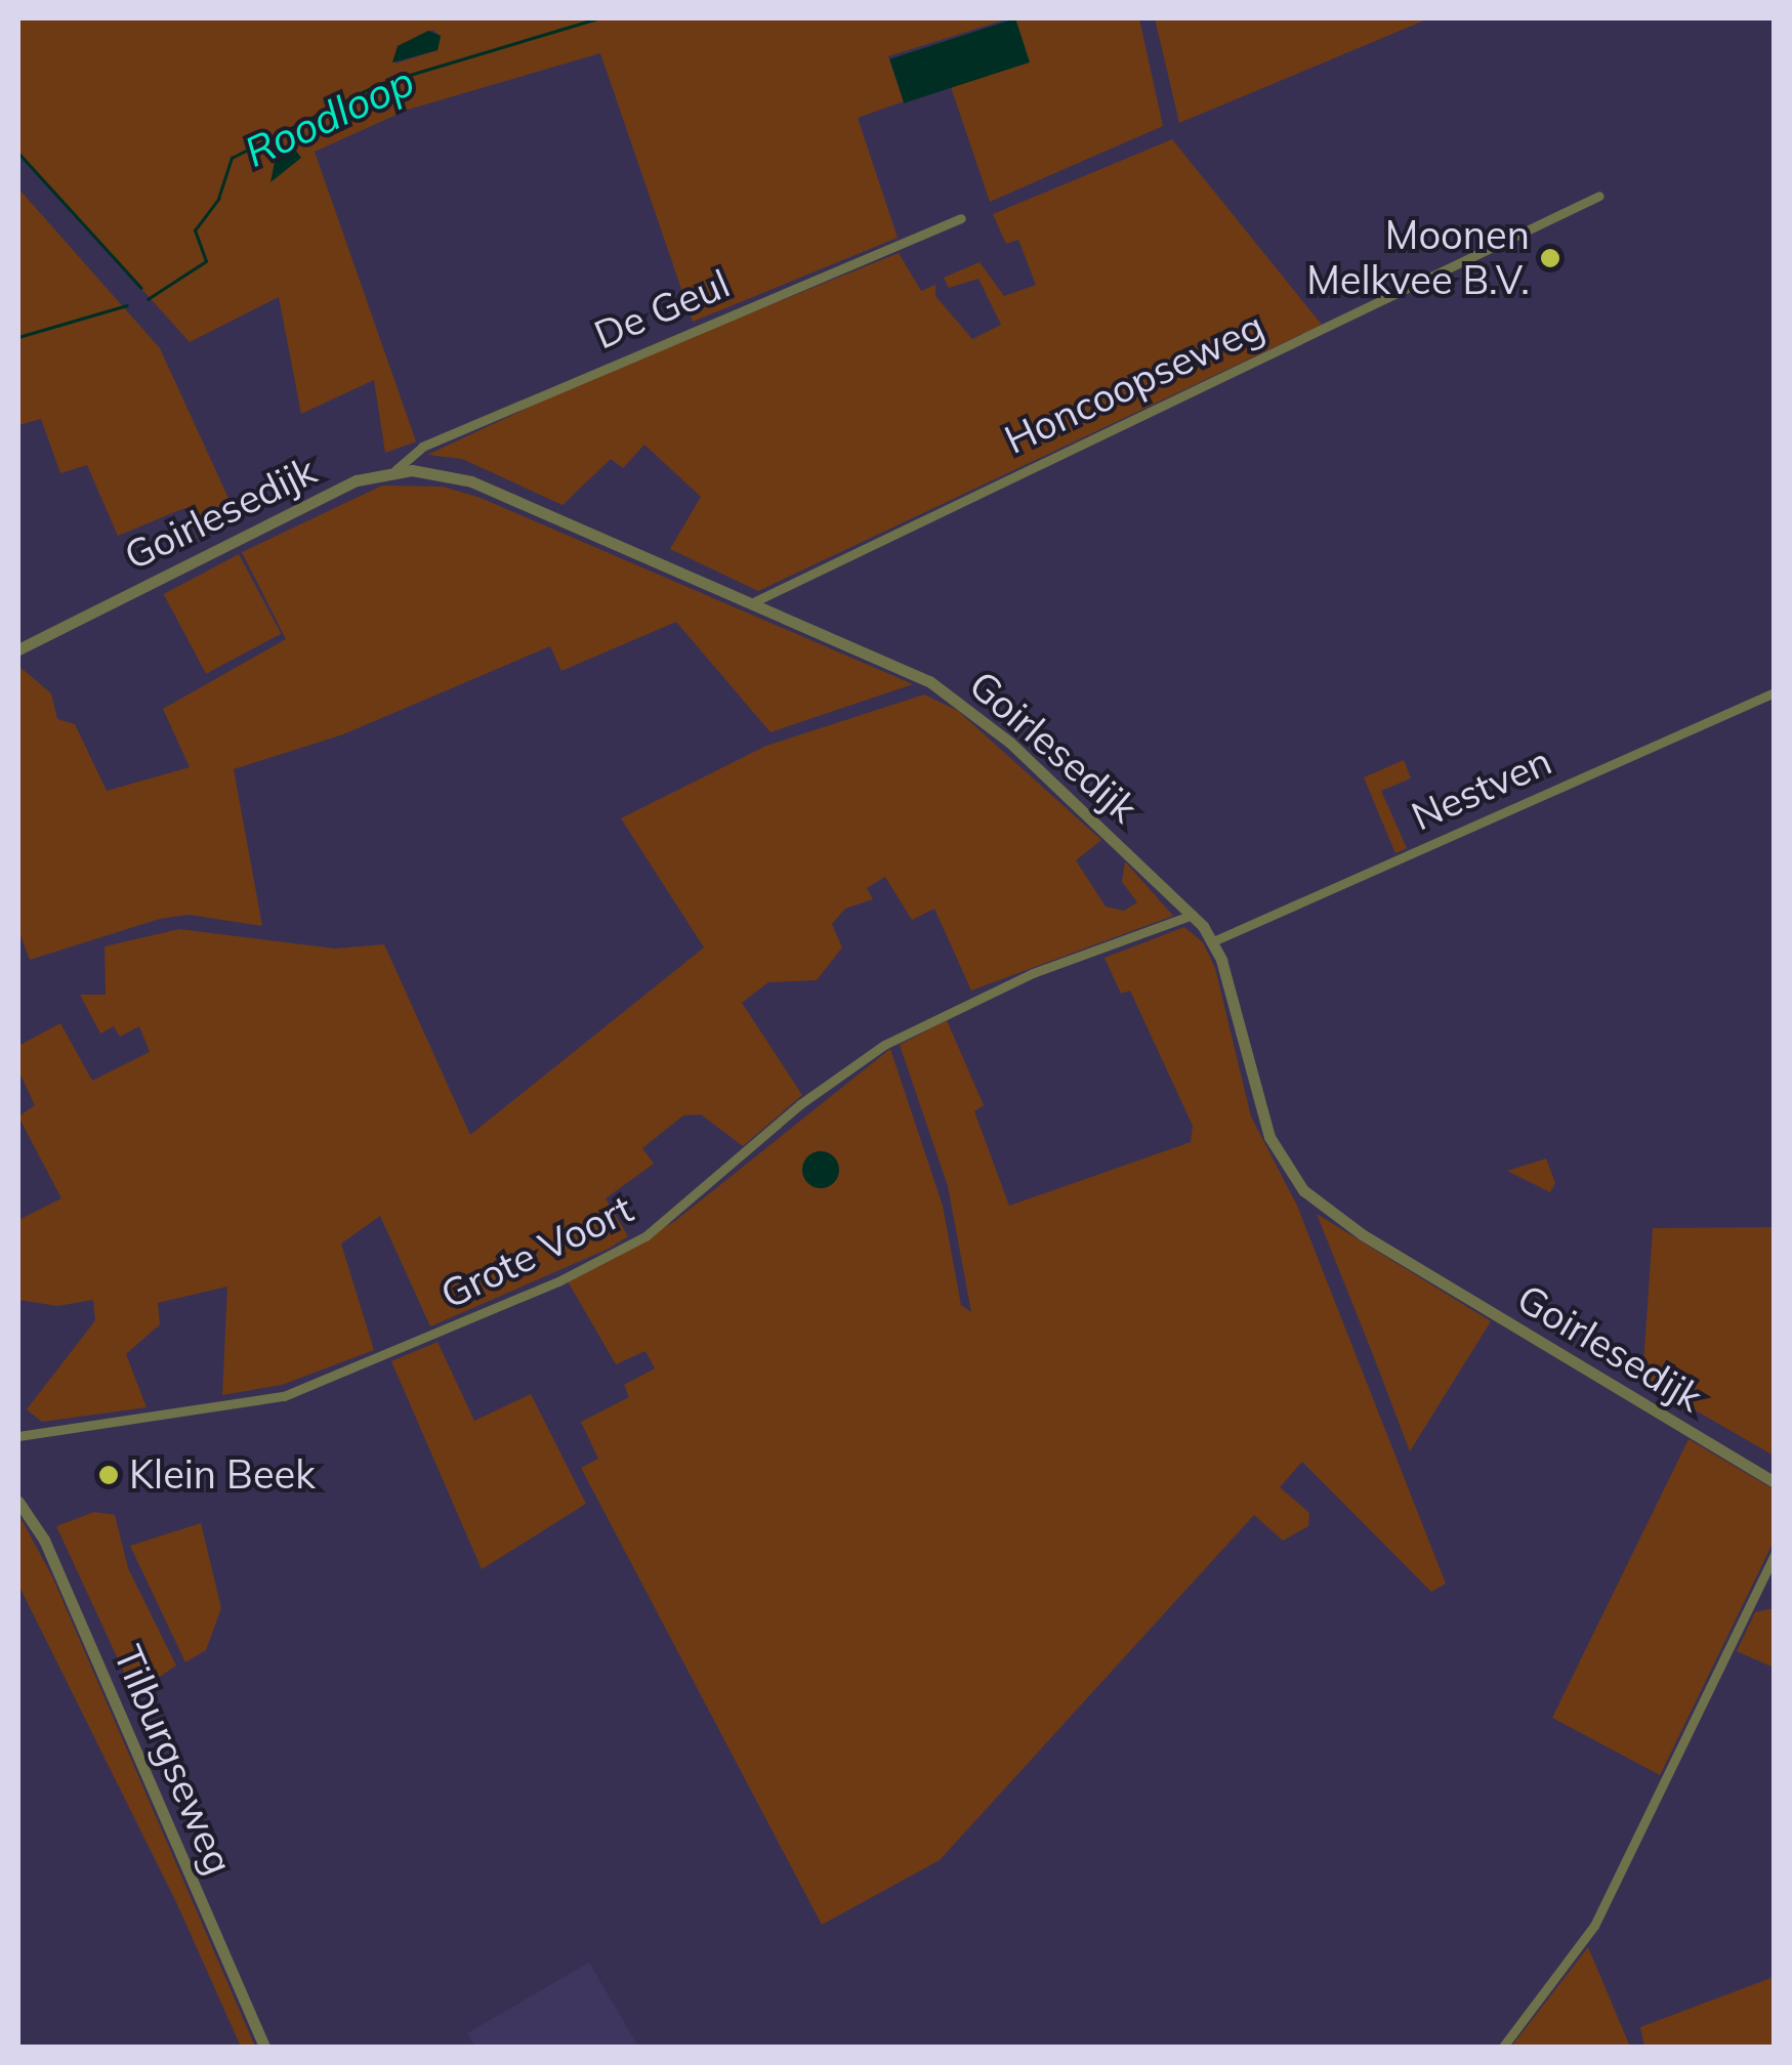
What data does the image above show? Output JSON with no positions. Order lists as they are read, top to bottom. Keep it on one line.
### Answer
{"streets":{"street":["De Geul","Honcoopseweg","Goirlesedijk","Nestven","Grote Voort","Tilburgseweg"]},"crossings":[["De Geul","Goirlesedijk"],["Honcoopseweg","Goirlesedijk"],["Goirlesedijk","Nestven"],["Goirlesedijk","Grote Voort"]],"water":["Roodloop"],"places":["Moonen Melkvee B.V.","Klein Beek"]}
